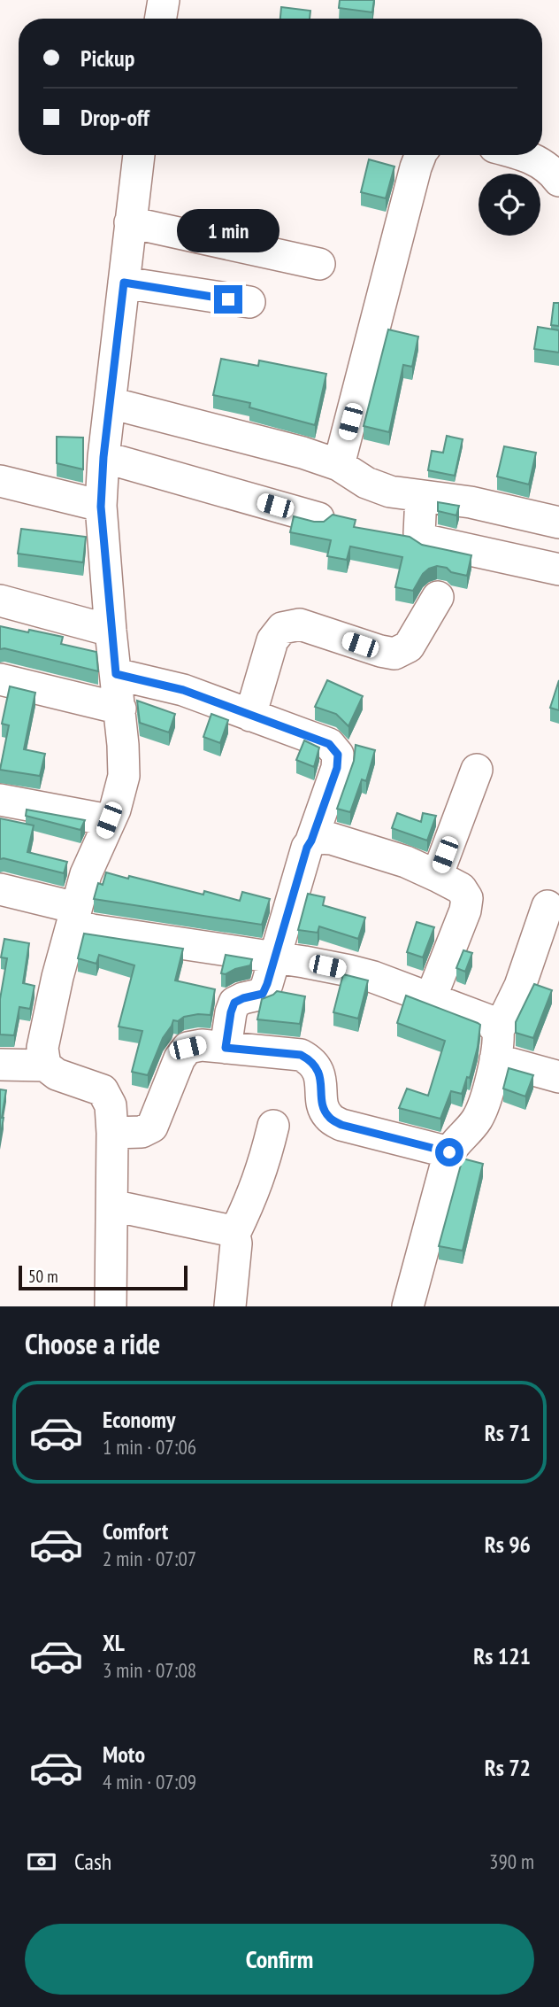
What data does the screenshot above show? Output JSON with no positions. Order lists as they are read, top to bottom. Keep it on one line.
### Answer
{"scale_bar":"50 m","page":{"banner":["Pickup","Drop-off"],"bubble":"1 min","scale":"50 m","heading":"Choose a ride","list":[{"name":"Economy","note":"1 min · 07:06","value":"Rs 71"},{"name":"Comfort","note":"2 min · 07:07","value":"Rs 96"},{"name":"XL","note":"3 min · 07:08","value":"Rs 121"},{"name":"Moto","note":"4 min · 07:09","value":"Rs 72"}],"pay":["Cash","390 m"],"buttons":"Confirm"}}
